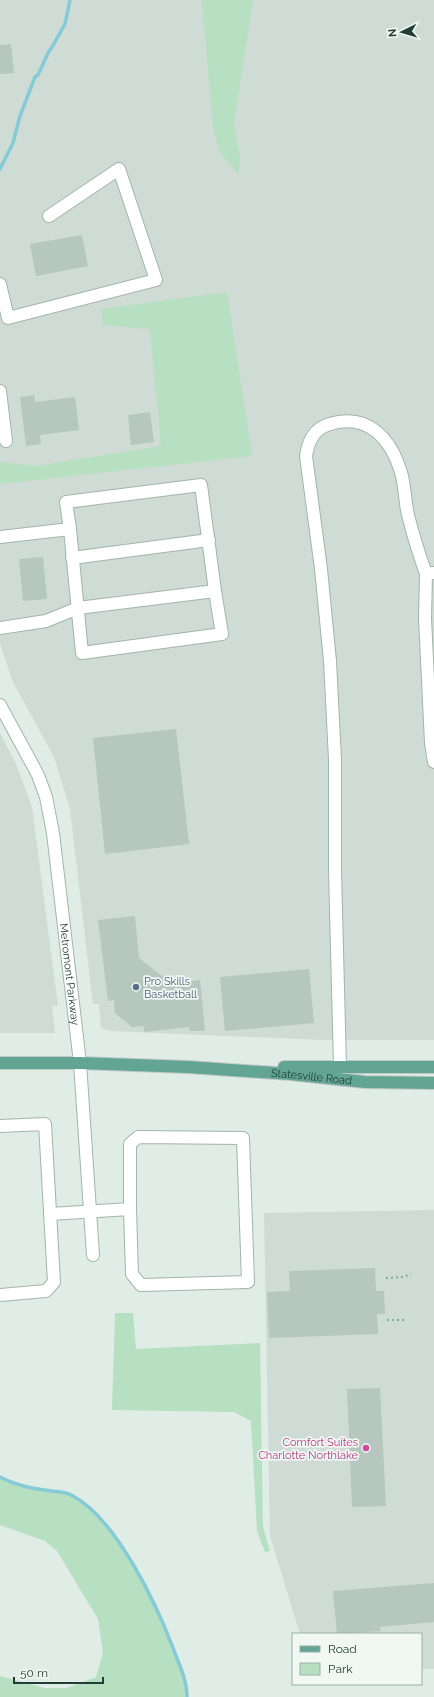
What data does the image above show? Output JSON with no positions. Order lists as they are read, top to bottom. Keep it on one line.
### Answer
{"streets":{"main road":["Statesville Road"],"street":["Metromont Parkway"]},"crossings":[["Metromont Parkway","Statesville Road"]],"places":["Pro Skills Basketball","Comfort Suites Charlotte Northlake"],"legend":["Road","Park"],"scale_bar":"50 m","north":"left"}
